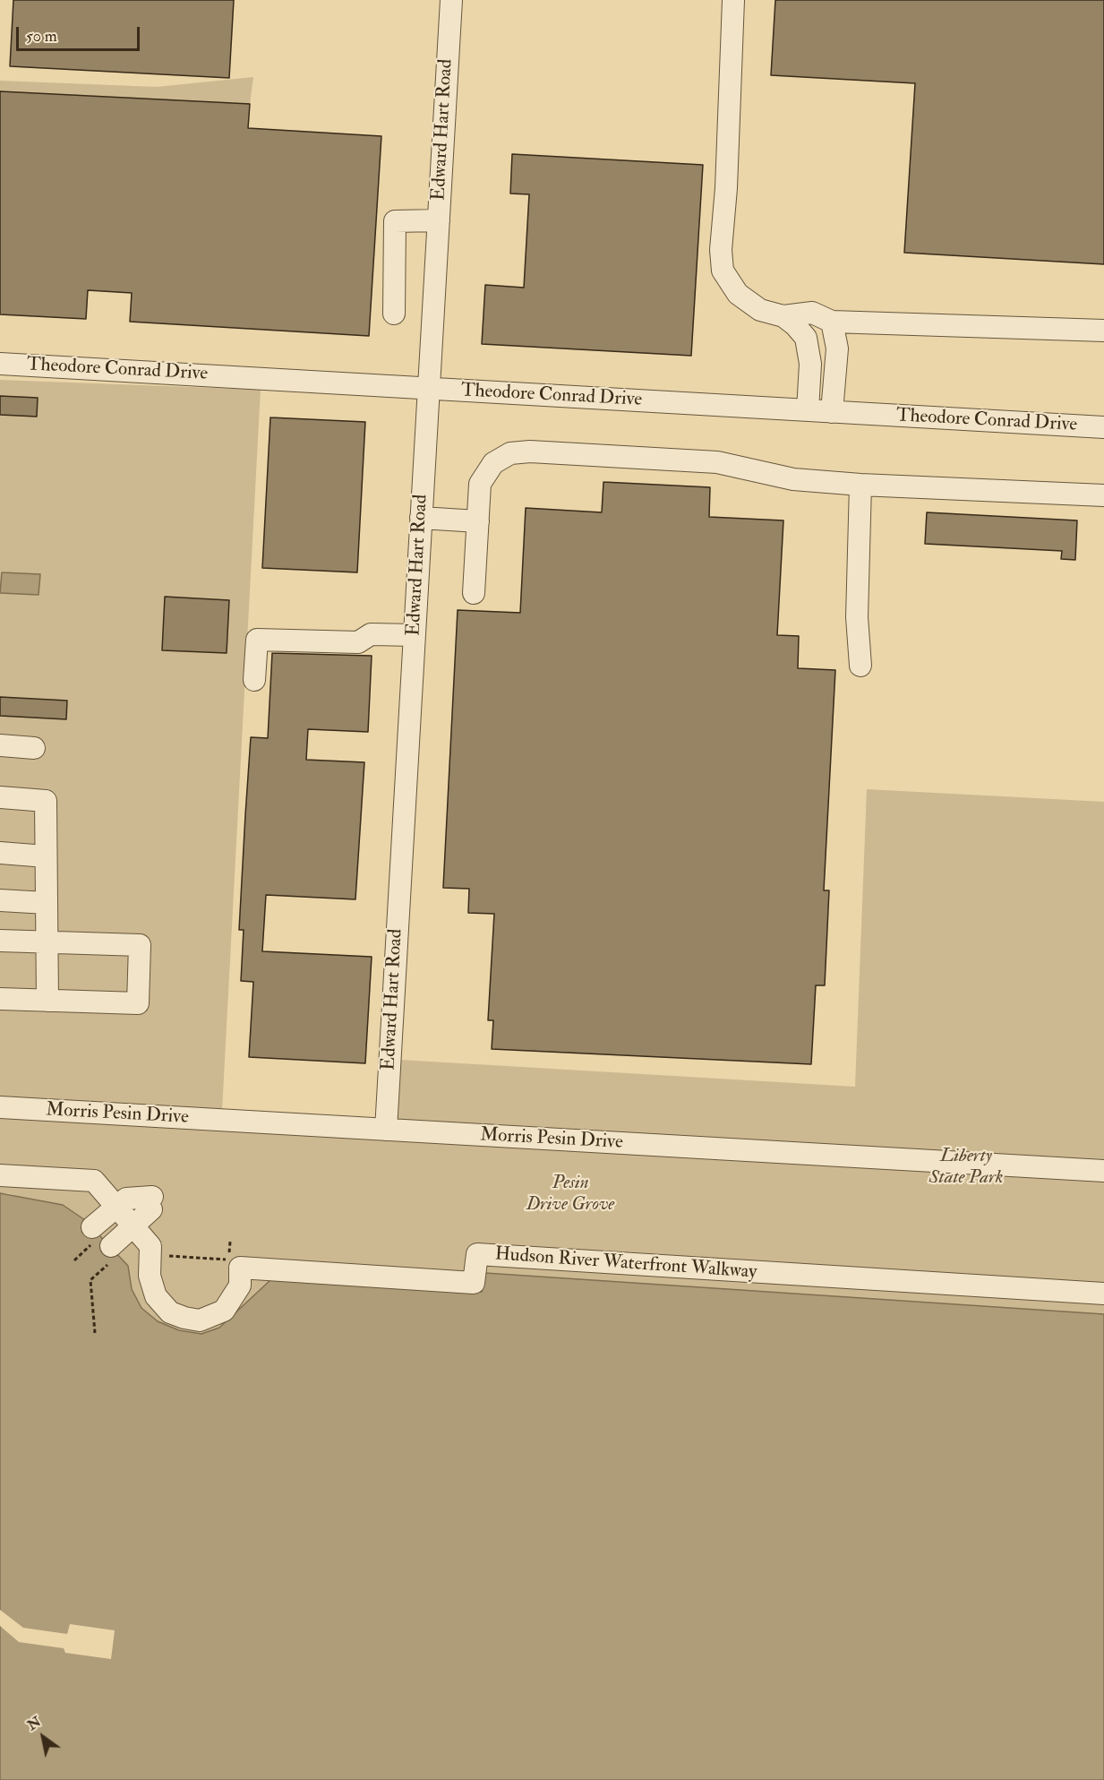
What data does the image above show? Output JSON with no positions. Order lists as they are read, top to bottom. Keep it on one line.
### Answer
{"streets":{"street":["Edward Hart Road","Theodore Conrad Drive","Morris Pesin Drive","Hudson River Waterfront Walkway"]},"crossings":[["Edward Hart Road","Theodore Conrad Drive"],["Edward Hart Road","Morris Pesin Drive"]],"parks":["Liberty State Park","Pesin Drive Grove"],"scale_bar":"50 m","north":"top left"}
